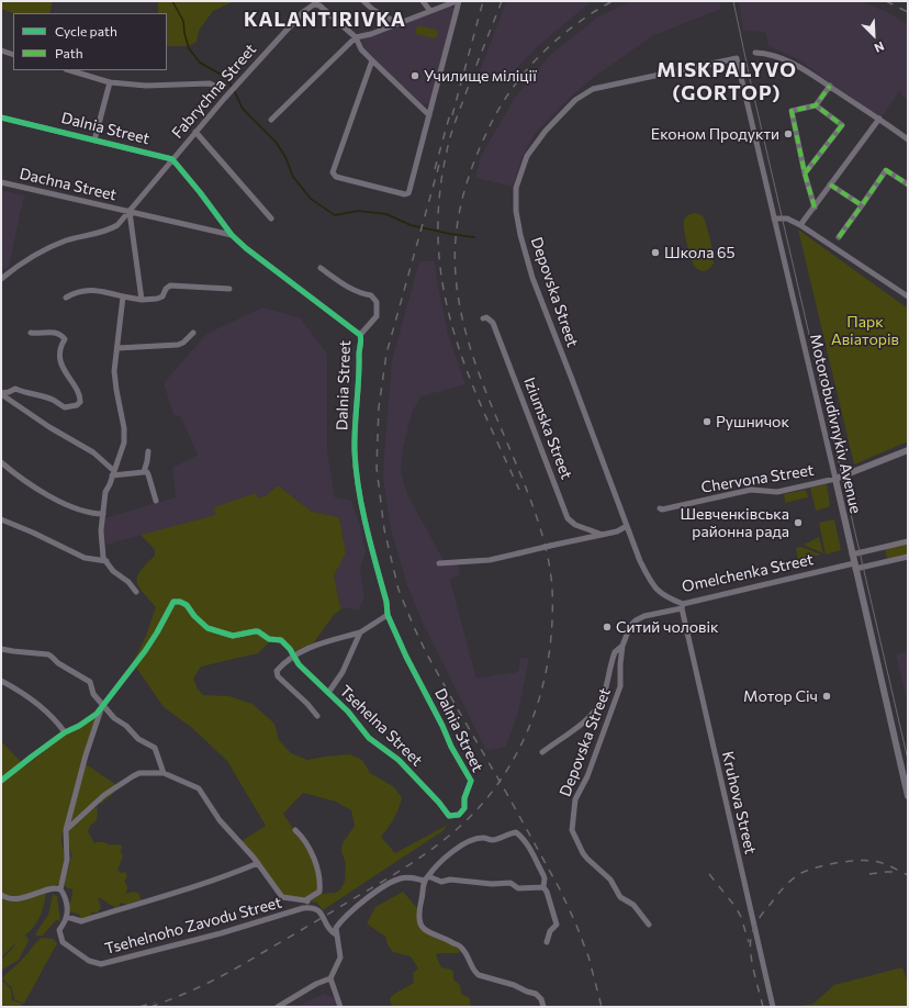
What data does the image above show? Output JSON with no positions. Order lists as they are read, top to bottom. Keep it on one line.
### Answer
{"streets":{"main road":["Motorobudivnykiv Avenue","Chervona Street"],"street":["Fabrychna Street","Dalnia Street","Dachna Street","Depovska Street","Iziumska Street","Omelchenka Street","Tsehelna Street","Kruhova Street","Tsehelnoho Zavodu Street"]},"crossings":[["Fabrychna Street","Dalnia Street"],["Fabrychna Street","Dachna Street"],["Dalnia Street","Dachna Street"],["Dalnia Street","Tsehelna Street"],["Depovska Street","Motorobudivnykiv Avenue"],["Depovska Street","Omelchenka Street"],["Depovska Street","Kruhova Street"],["Motorobudivnykiv Avenue","Chervona Street"],["Motorobudivnykiv Avenue","Omelchenka Street"],["Omelchenka Street","Kruhova Street"]],"districts":["KALANTIRIVKA","MISKPALYVO (GORTOP)"],"parks":["Парк Авіаторів"],"places":["Училище міліції","Економ Продукти","Школа 65","Рушничок","Шевченківська районна рада","Ситий чоловік","Мотор Січ"],"legend":["Cycle path","Path"],"north":"bottom right"}
